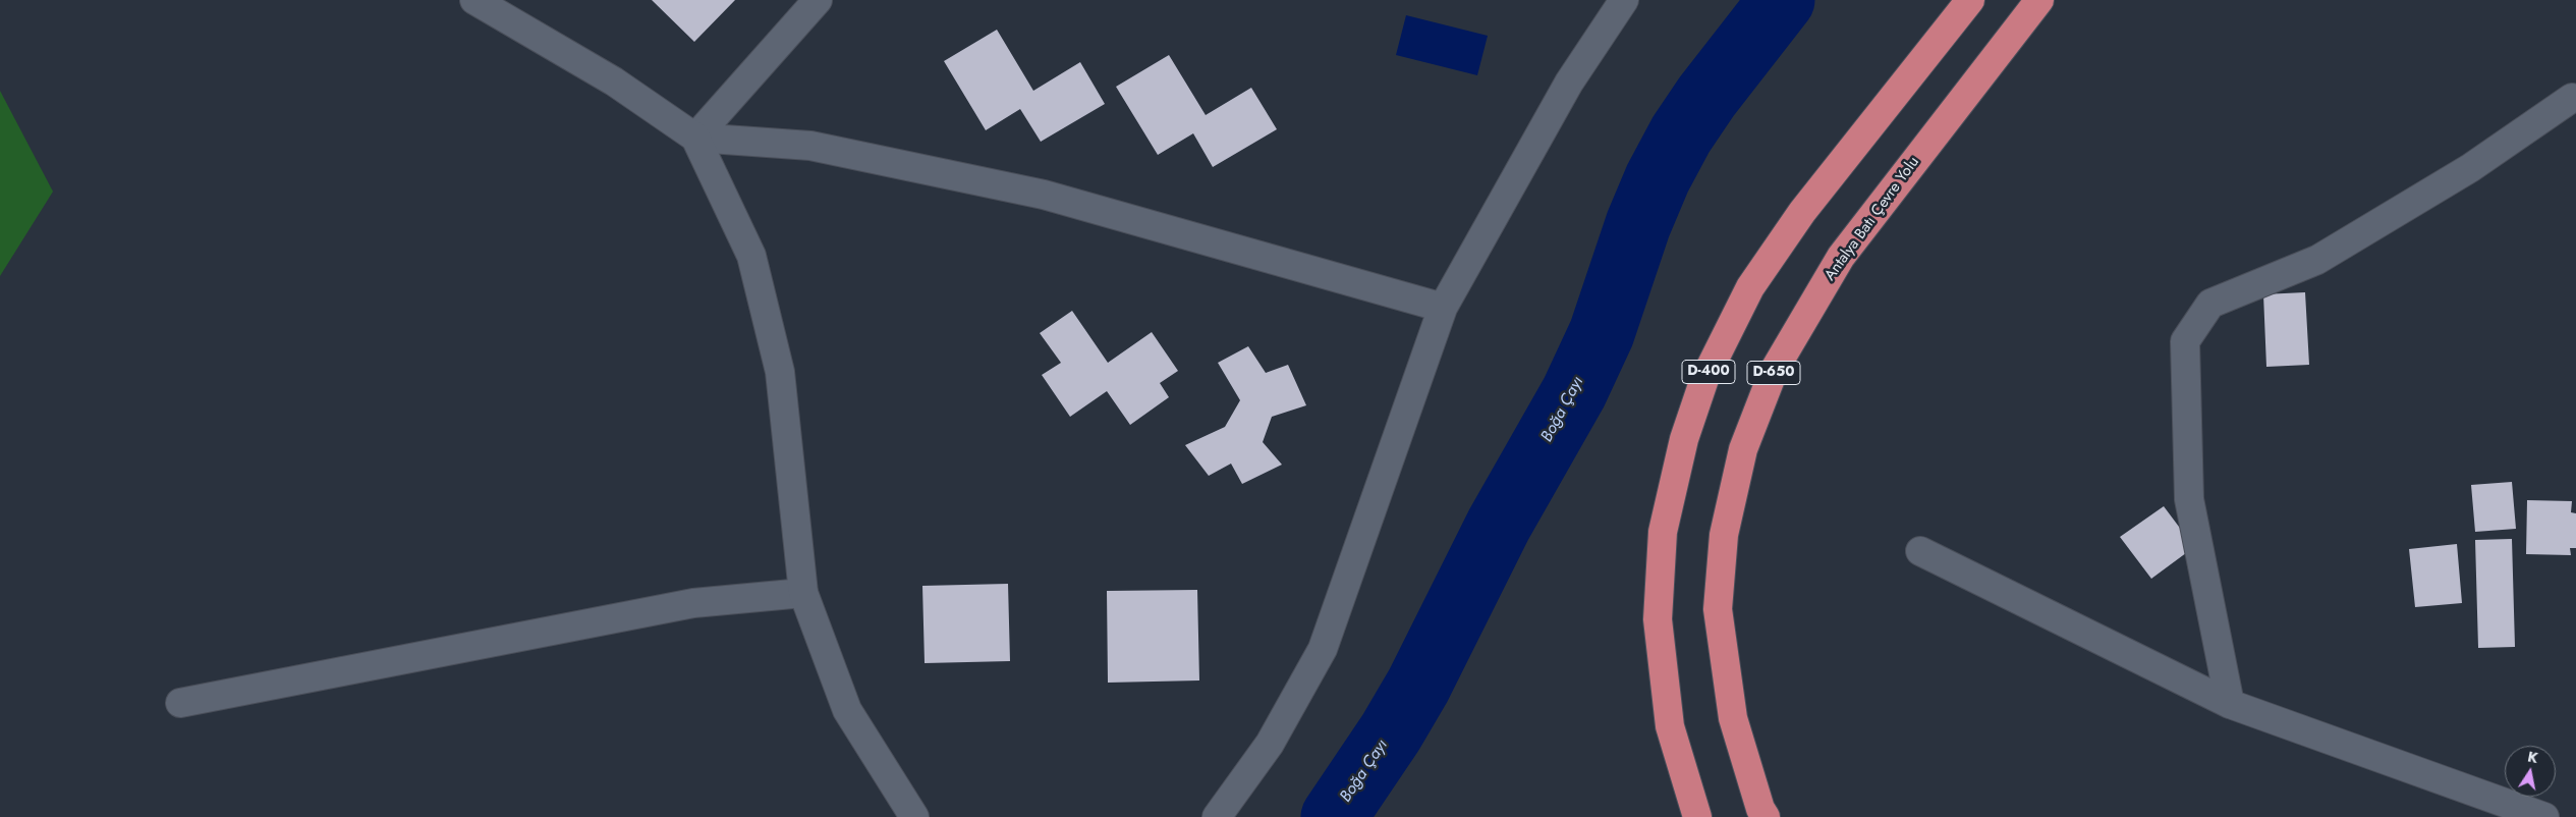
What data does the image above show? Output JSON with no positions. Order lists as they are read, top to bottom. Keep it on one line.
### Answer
{"streets":{"highway":["Antalya Batı Çevre Yolu","D-400","D-650"]},"water":["Boğa Çayı"],"north":"top"}
